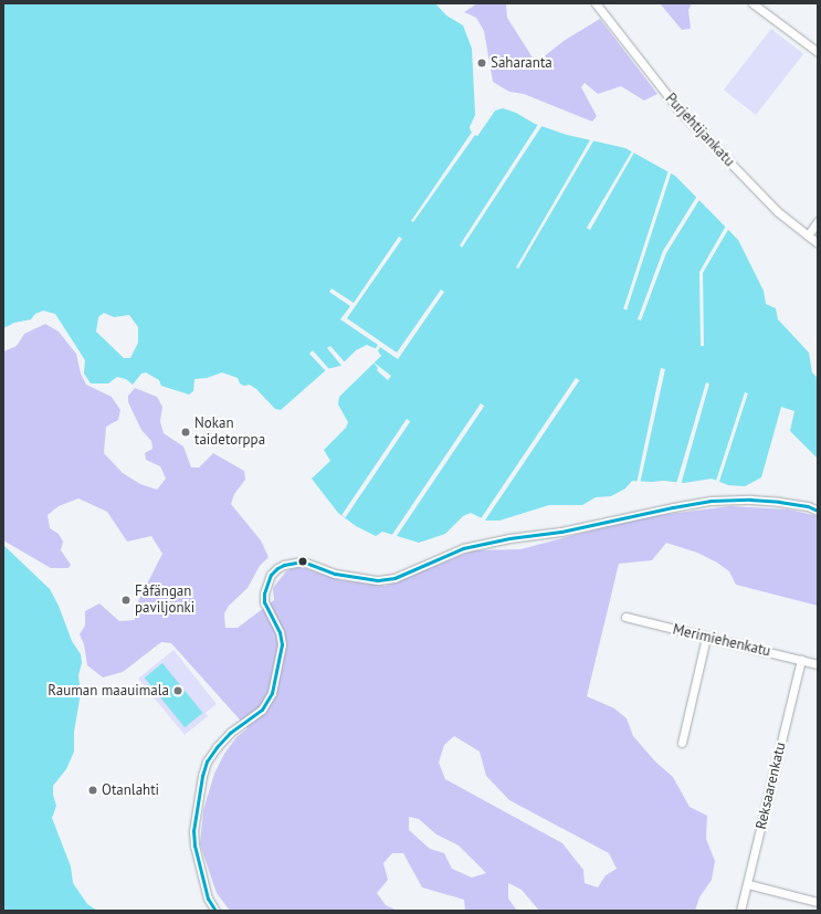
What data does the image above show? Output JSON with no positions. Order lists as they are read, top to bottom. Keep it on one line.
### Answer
{"streets":{"street":["Purjehtijankatu","Merimiehenkatu","Reksaarenkatu"]},"crossings":[["Merimiehenkatu","Reksaarenkatu"]],"places":["Saharanta","Nokan taidetorppa","Fåfängan paviljonki","Rauman maauimala","Otanlahti"]}
